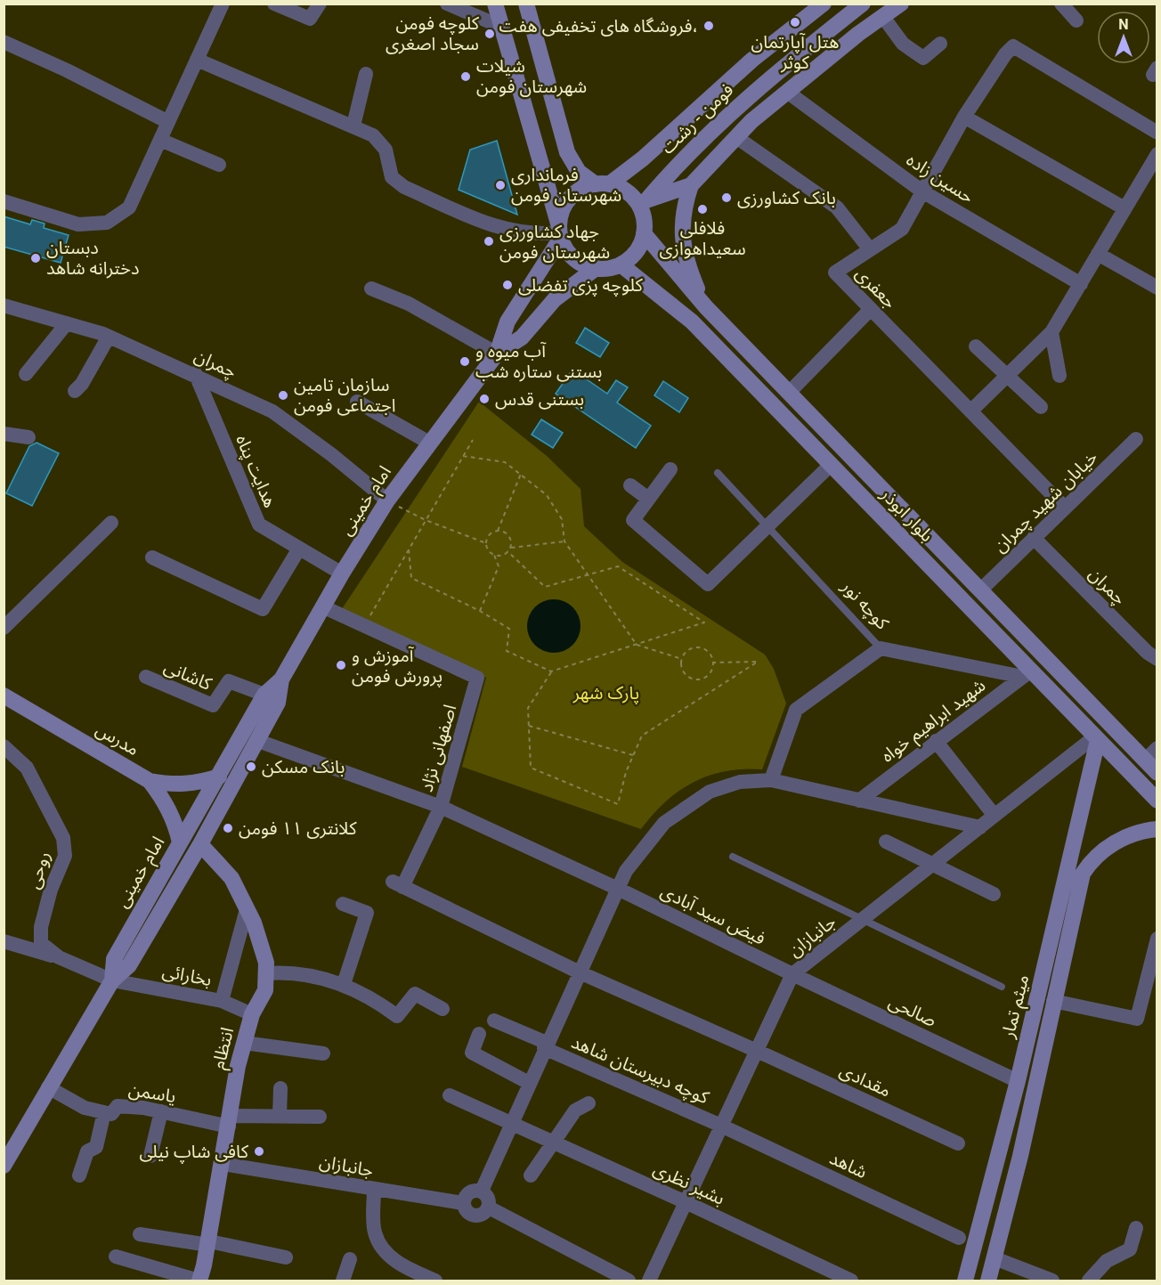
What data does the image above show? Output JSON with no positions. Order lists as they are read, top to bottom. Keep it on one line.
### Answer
{"streets":{"street":["فومن - رشت","حسین زاده","جعفری","چمران","هدایت پناه","امام خمینی","خیابان شهید چمران","بلوار ابوذر","کوچه نور","کاشانی","شهید ابراهیم خواه","مدرس","اصفهانی نژاد","روحی","فیض سید آبادی","جانبازان","بخارائی","میثم تمار","صالحی","انتظام","کوچه دبیرستان شاهد","مقدادی","یاسمن","شاهد","بشیر نظری"]},"crossings":[["فومن - رشت","امام خمینی"],["فومن - رشت","بلوار ابوذر"],["حسین زاده","جعفری"],["جعفری","خیابان شهید چمران"],["چمران","هدایت پناه"],["چمران","امام خمینی"],["چمران","خیابان شهید چمران"],["هدایت پناه","امام خمینی"],["امام خمینی","بلوار ابوذر"],["امام خمینی","کاشانی"],["امام خمینی","مدرس"],["امام خمینی","اصفهانی نژاد"],["امام خمینی","روحی"],["امام خمینی","بخارائی"],["امام خمینی","انتظام"],["خیابان شهید چمران","بلوار ابوذر"],["بلوار ابوذر","کوچه نور"],["بلوار ابوذر","شهید ابراهیم خواه"],["بلوار ابوذر","جانبازان"],["بلوار ابوذر","میثم تمار"],["کوچه نور","شهید ابراهیم خواه"],["اصفهانی نژاد","فیض سید آبادی"],["اصفهانی نژاد","مقدادی"],["روحی","بخارائی"],["فیض سید آبادی","جانبازان"],["فیض سید آبادی","صالحی"],["جانبازان","میثم تمار"],["جانبازان","صالحی"],["جانبازان","انتظام"],["جانبازان","کوچه دبیرستان شاهد"],["جانبازان","مقدادی"],["جانبازان","شاهد"],["جانبازان","بشیر نظری"],["بخارائی","انتظام"],["میثم تمار","صالحی"],["انتظام","یاسمن"],["کوچه دبیرستان شاهد","شاهد"]],"parks":["پارک شهر"],"places":["هتل آپارتمان کوثر","فروشگاه های تخفیفی هفت،","کلوچه فومن سجاد اصغری","شیلات شهرستان فومن","فرمانداری شهرستان فومن","بانک کشاورزی","فلافلی سعیداهوازی","جهاد کشاورزی شهرستان فومن","دبستان دخترانه شاهد","کلوچه پزی تفضلی","آب میوه و بستنی ستاره شب","سازمان تامین اجتماعی فومن","بستنی قدس","آموزش و پرورش فومن","بانک مسکن","کلانتری ۱۱ فومن","کافی شاپ نیلی"],"north":"top"}
